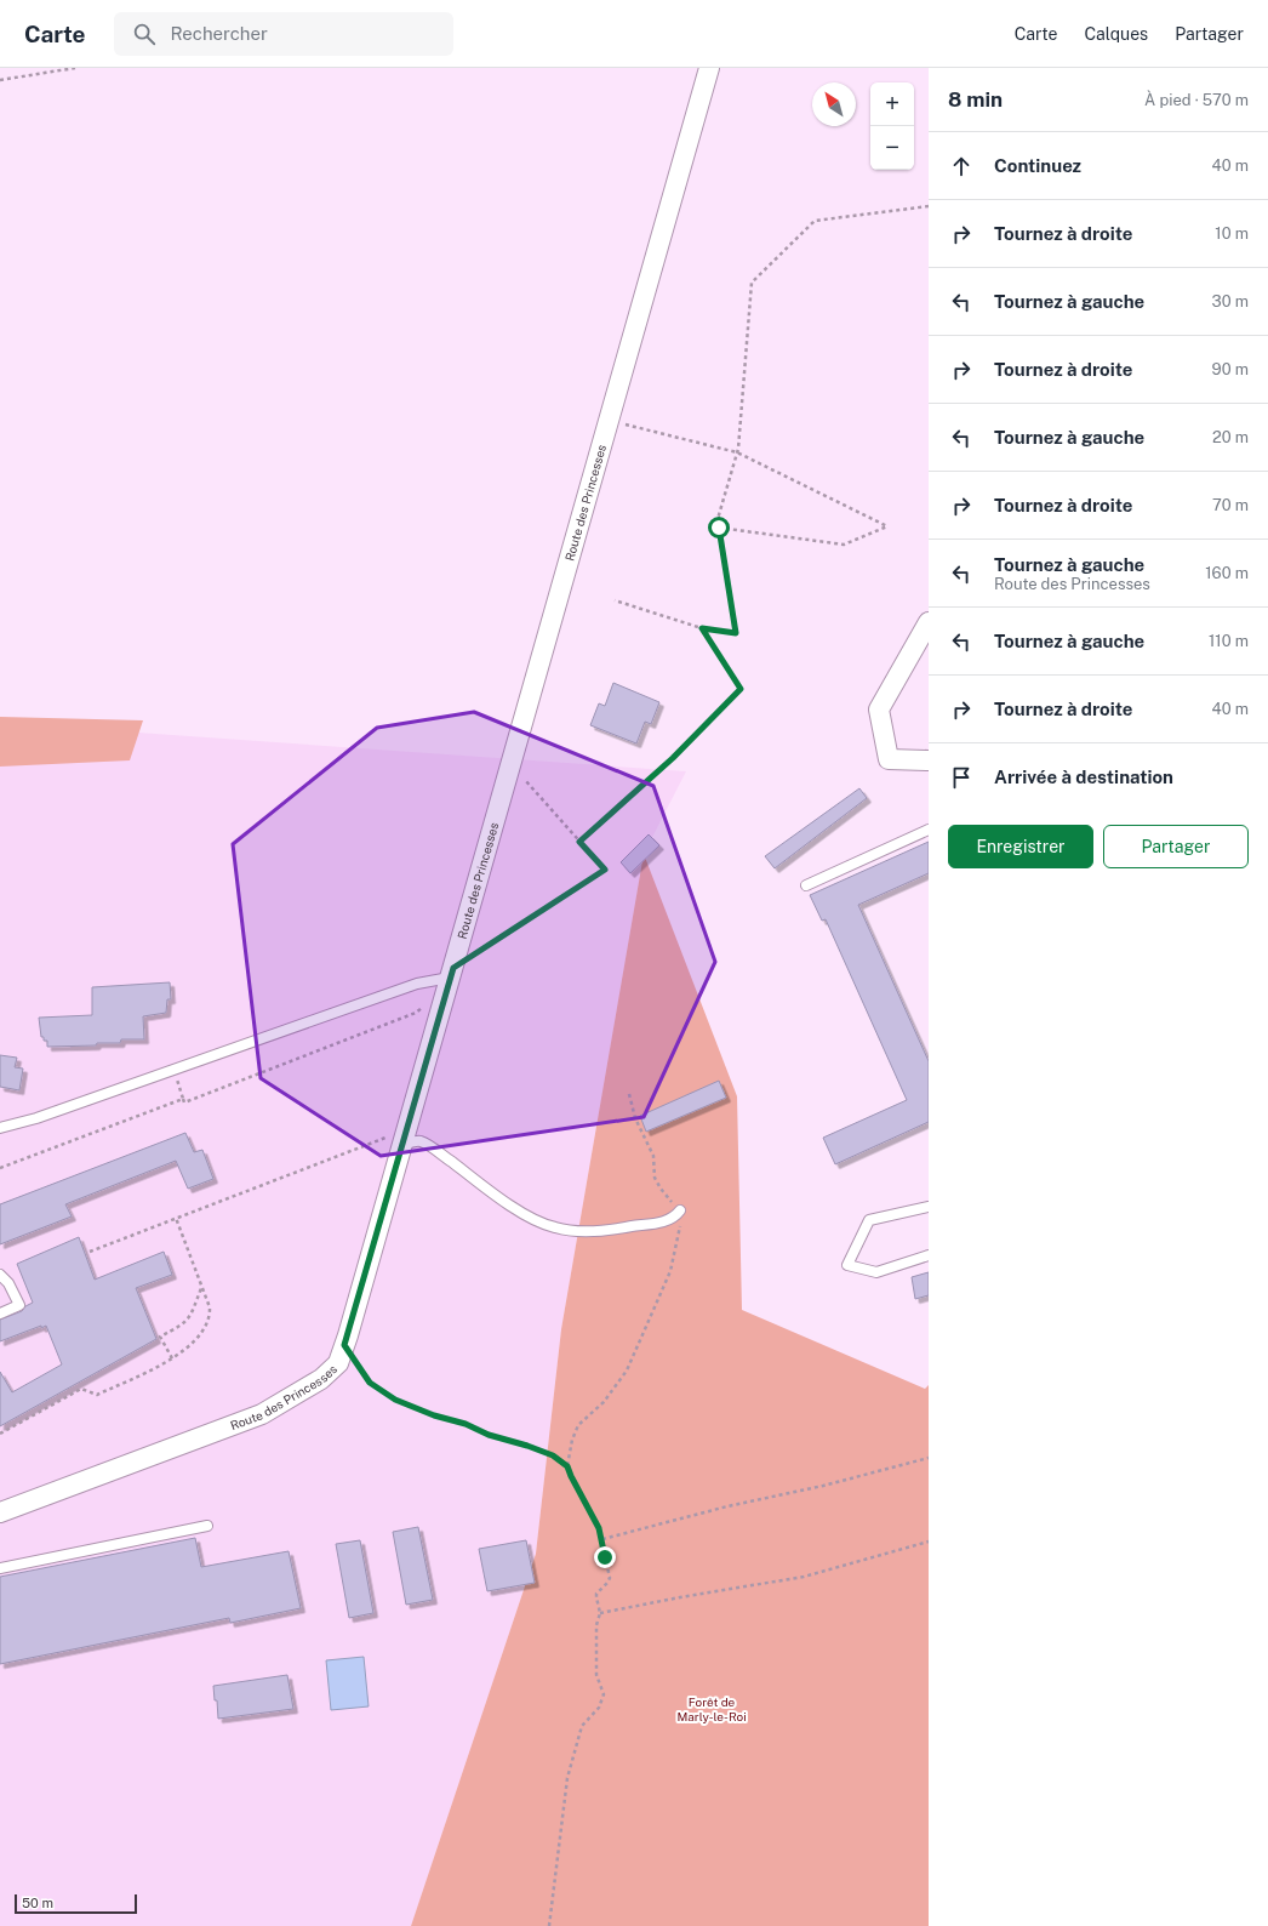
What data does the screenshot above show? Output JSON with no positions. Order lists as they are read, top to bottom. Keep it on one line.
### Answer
{"streets":{"street":["Route des Princesses"]},"parks":["Forêt de Marly-le-Roi"],"scale_bar":"50 m","north":"top left","page":{"header":"Carte","search":"Rechercher","nav":["Carte","Calques","Partager"],"heading":["8 min","À pied · 570 m"],"map_buttons":["+","−"],"list":[["Continuez","40 m"],["Tournez à droite","10 m"],["Tournez à gauche","30 m"],["Tournez à droite","90 m"],["Tournez à gauche","20 m"],["Tournez à droite","70 m"],["Tournez à gauche","Route des Princesses","160 m"],["Tournez à gauche","110 m"],["Tournez à droite","40 m"],"Arrivée à destination"],"buttons":["Enregistrer","Partager"],"scale":"50 m"}}
